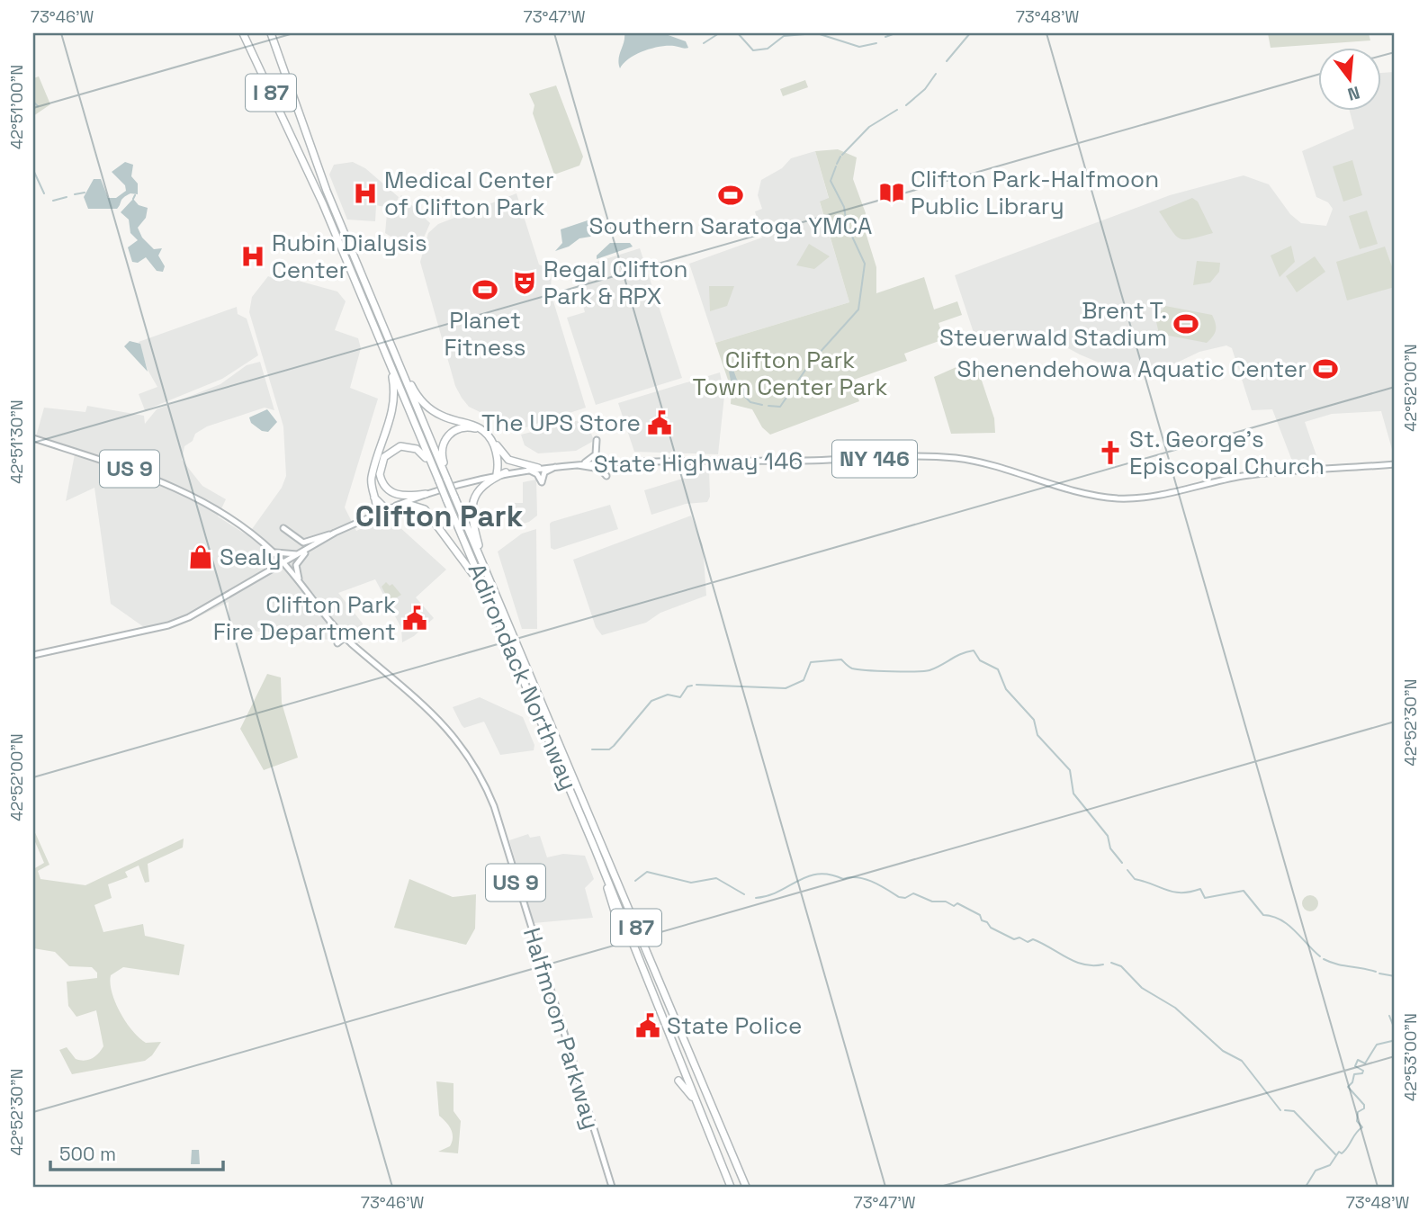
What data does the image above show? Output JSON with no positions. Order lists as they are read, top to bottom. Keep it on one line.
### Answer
{"streets":{"highway":["I 87","Adirondack Northway"],"main road":["NY 146","State Highway 146","US 9","Halfmoon Parkway"]},"crossings":[["State Highway 146","Halfmoon Parkway"]],"districts":["Clifton Park"],"parks":["Clifton Park Town Center Park"],"places":{"library":["Clifton Park-Halfmoon Public Library"],"hospital":["Medical Center of Clifton Park","Rubin Dialysis Center"],"sports":["Southern Saratoga YMCA","Planet Fitness","Brent T. Steuerwald Stadium","Shenendehowa Aquatic Center"],"theatre":["Regal Clifton Park & RPX"],"public building":["The UPS Store","Clifton Park Fire Department","State Police"],"church":["St. George's Episcopal Church"],"shop":["Sealy"]},"scale_bar":"500 m","north":"bottom","coordinates":["73°46'W","73°47'W","73°48'W","42°51'00\"N","42°52'00\"N","42°51'30\"N","42°52'30\"N","42°53'00\"N"]}
